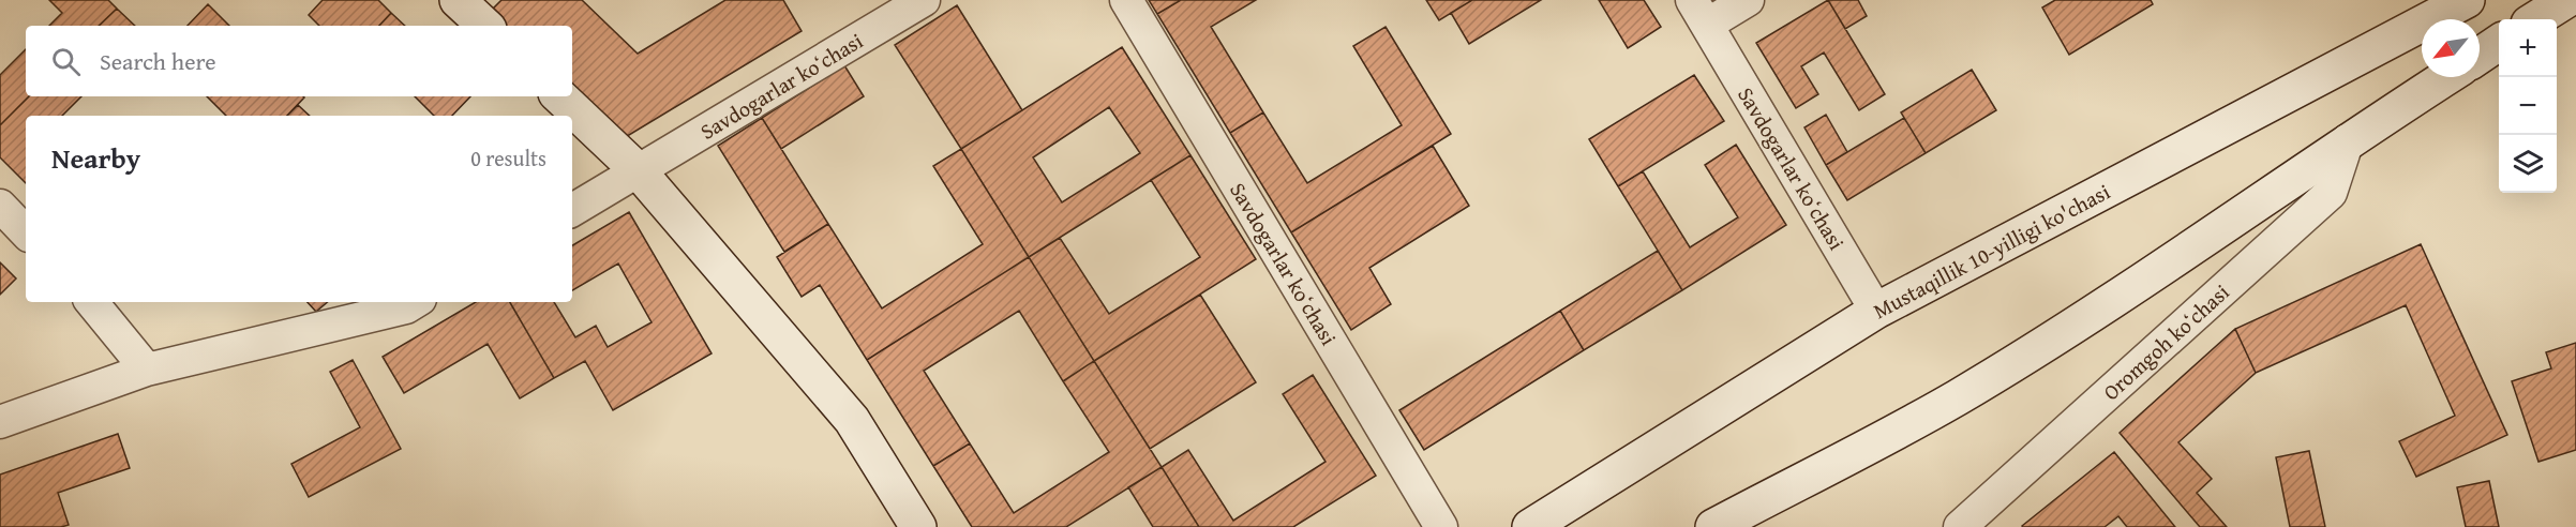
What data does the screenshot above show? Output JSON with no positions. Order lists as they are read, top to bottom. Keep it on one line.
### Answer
{"streets":{"main road":["Mustaqillik 10-yilligi ko'chasi"],"street":["Savdogarlar koʻchasi","Oromgoh koʻchasi"]},"crossings":[["Savdogarlar koʻchasi","Mustaqillik 10-yilligi ko'chasi"]],"north":"bottom left","page":{"map_buttons":["+","−"],"search":"Search here","heading":["Nearby","0 results"]}}
